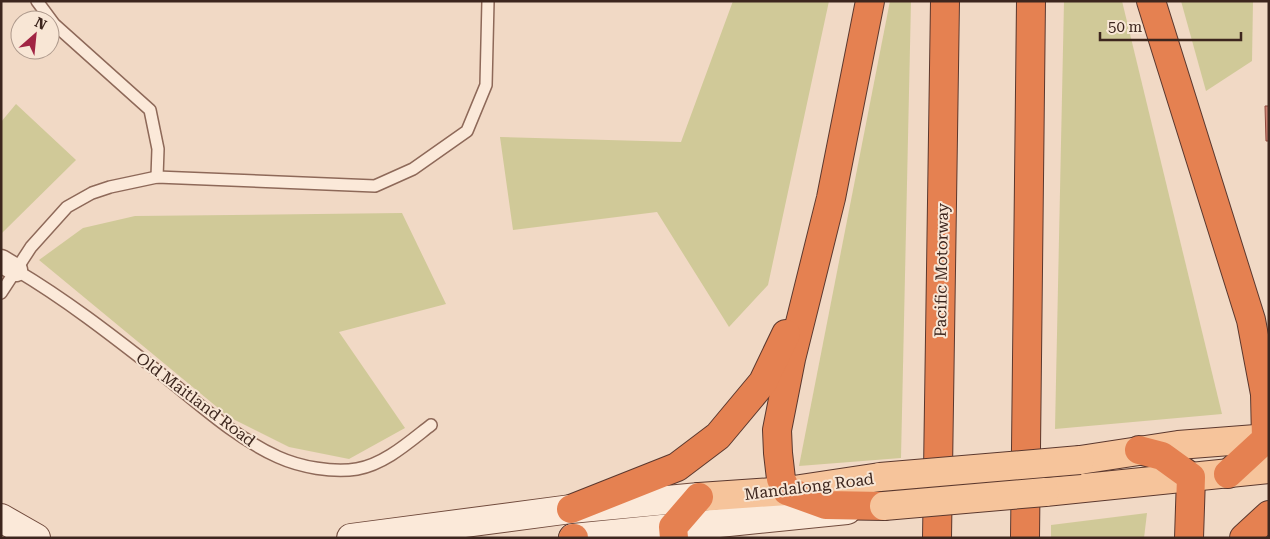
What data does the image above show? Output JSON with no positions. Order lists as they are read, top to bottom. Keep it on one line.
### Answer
{"streets":{"highway":["Pacific Motorway"],"main road":["Mandalong Road"],"lane":["Old Maitland Road"]},"scale_bar":"50 m","north":"top right"}
